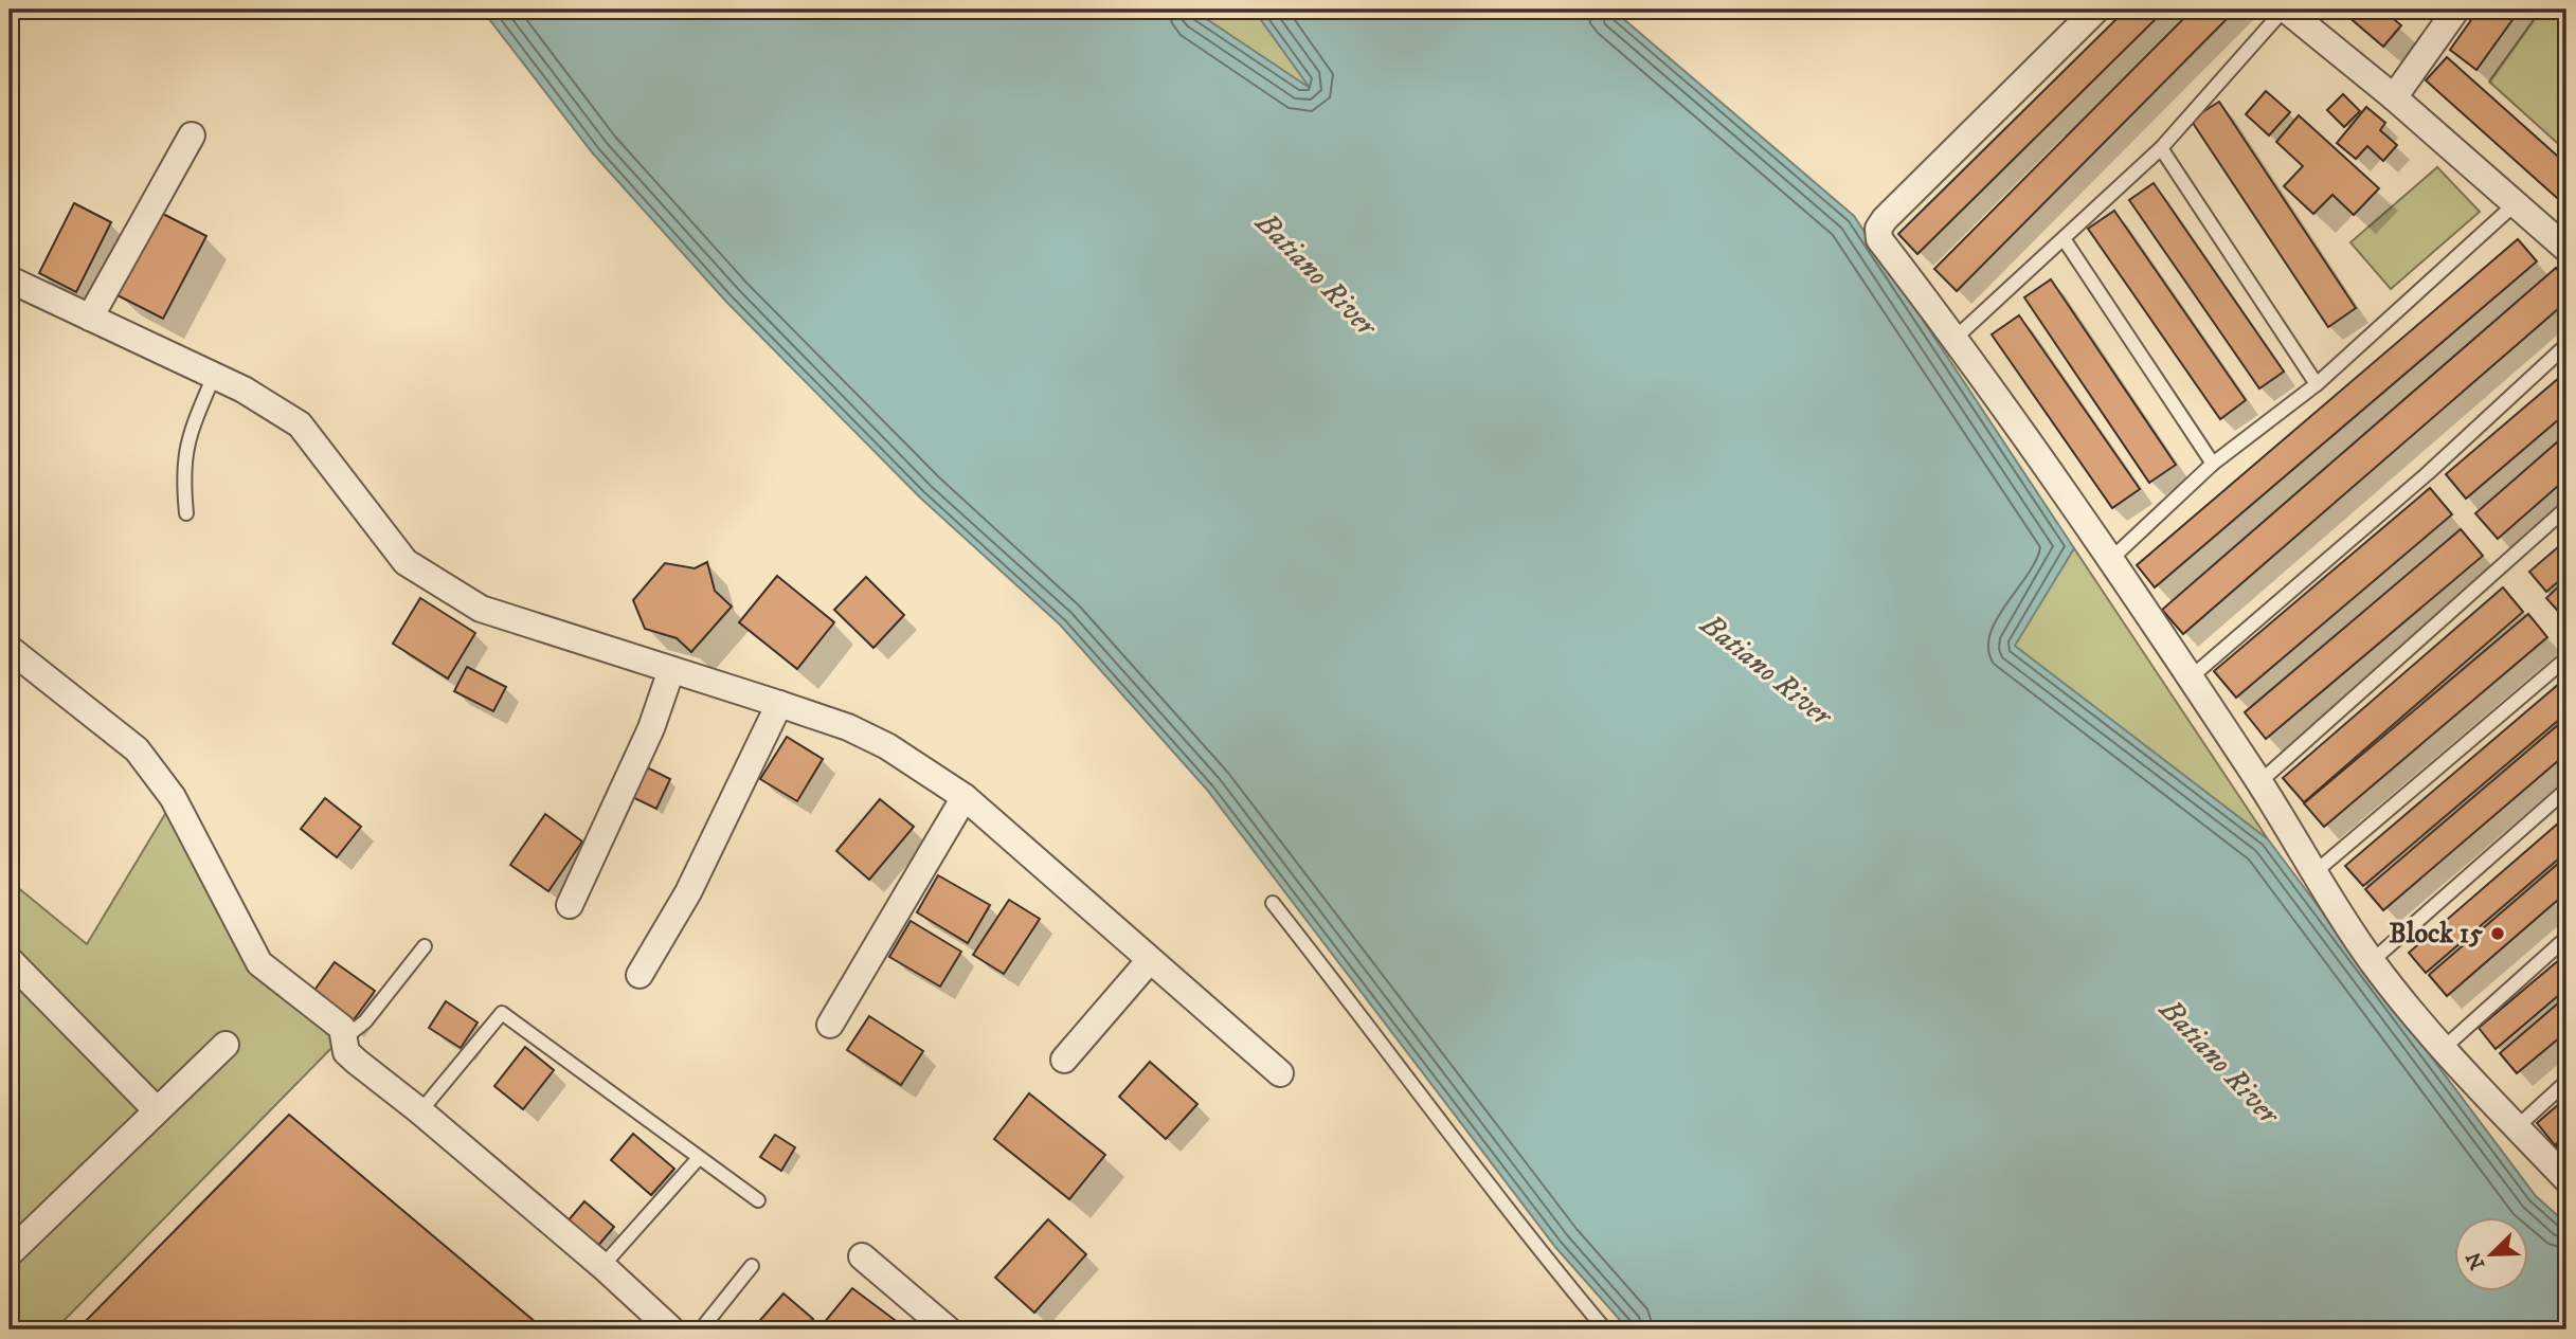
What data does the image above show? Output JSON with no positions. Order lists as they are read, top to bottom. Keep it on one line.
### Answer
{"water":["Batiano River"],"places":["Block 15"],"north":"bottom left"}
